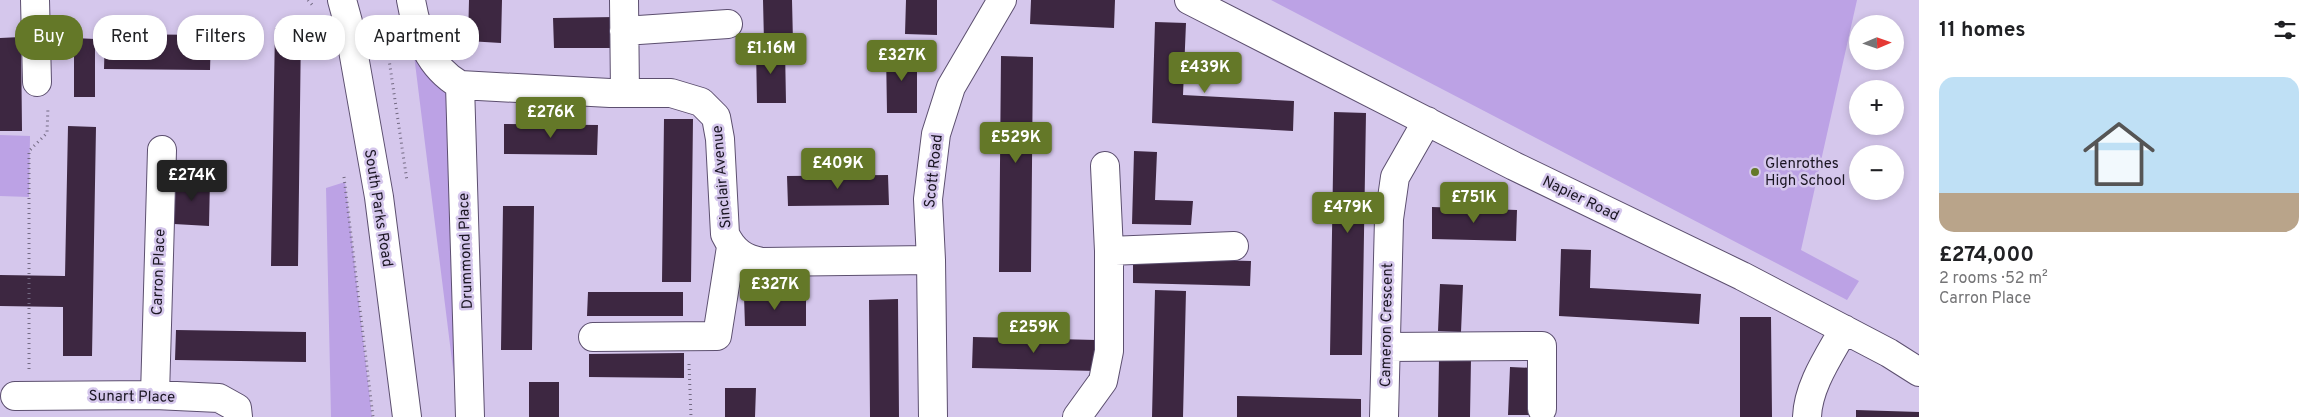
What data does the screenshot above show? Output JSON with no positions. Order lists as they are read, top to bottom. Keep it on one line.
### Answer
{"streets":{"street":["Scott Road","Sinclair Avenue","Napier Road","South Parks Road","Drummond Place","Carron Place","Cameron Crescent","Sunart Place"]},"crossings":[["Scott Road","Sinclair Avenue"],["Sinclair Avenue","Drummond Place"],["Napier Road","Cameron Crescent"],["Carron Place","Sunart Place"]],"places":["Glenrothes High School"],"north":"right","page":{"heading":"11 homes","map_buttons":["+","−"],"chip":["Buy","Rent","Filters","New","Apartment"],"price":["£1.16M","£327K","£439K","£276K","£529K","£409K","£274K","£751K","£479K","£327K","£259K"],"list":[{"name":"£274,000","note":"2 rooms · 52 m² · Carron Place"}]}}
